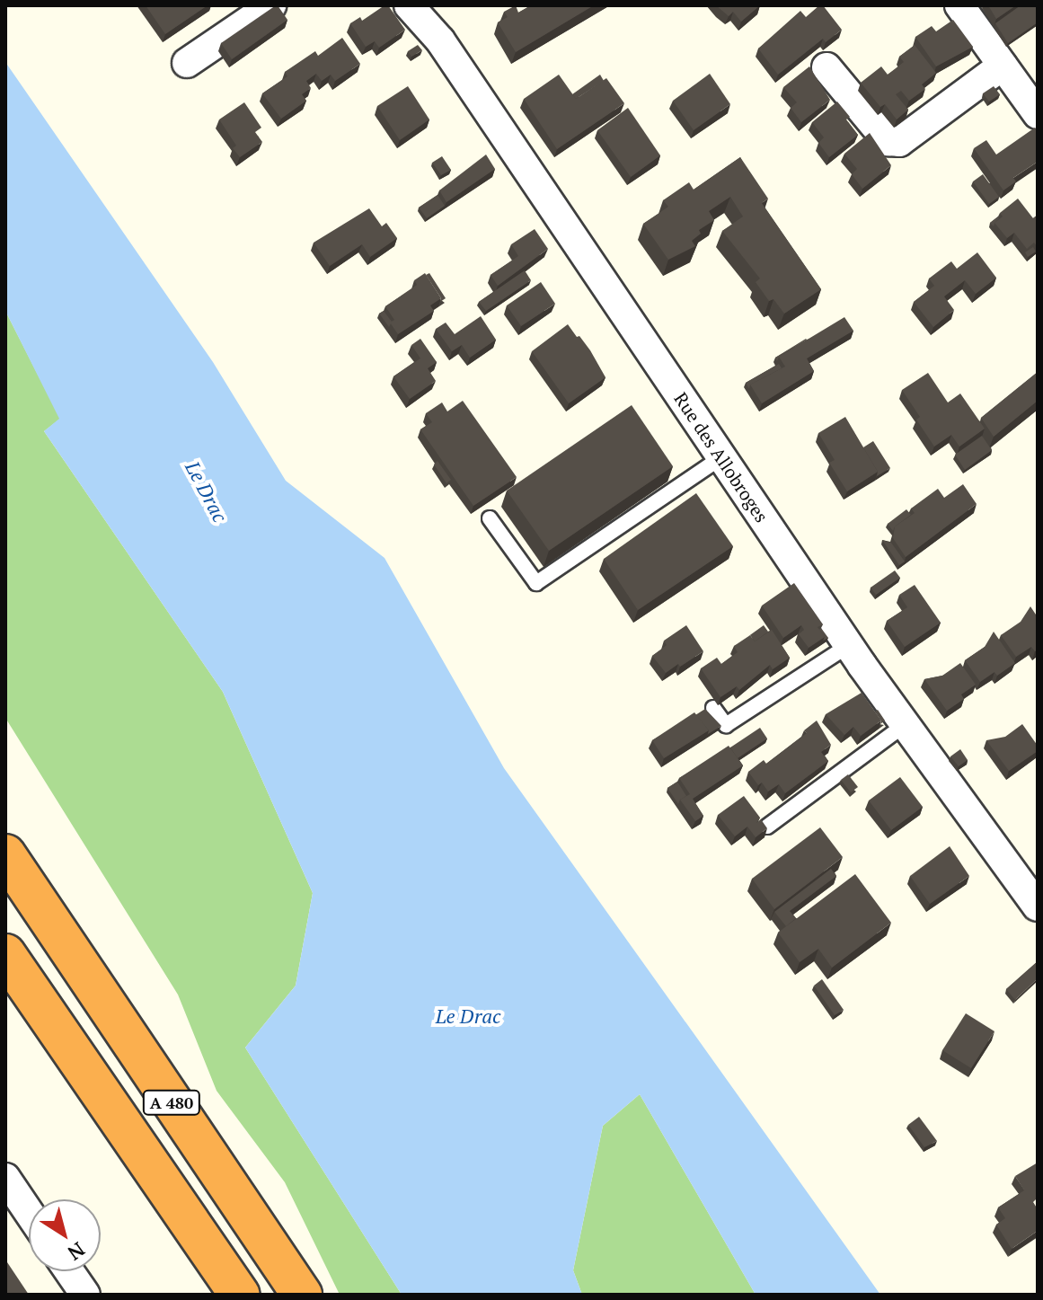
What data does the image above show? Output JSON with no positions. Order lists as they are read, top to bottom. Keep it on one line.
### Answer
{"streets":{"highway":["A 480"],"street":["Rue des Allobroges"]},"water":["Le Drac"],"north":"bottom right"}
